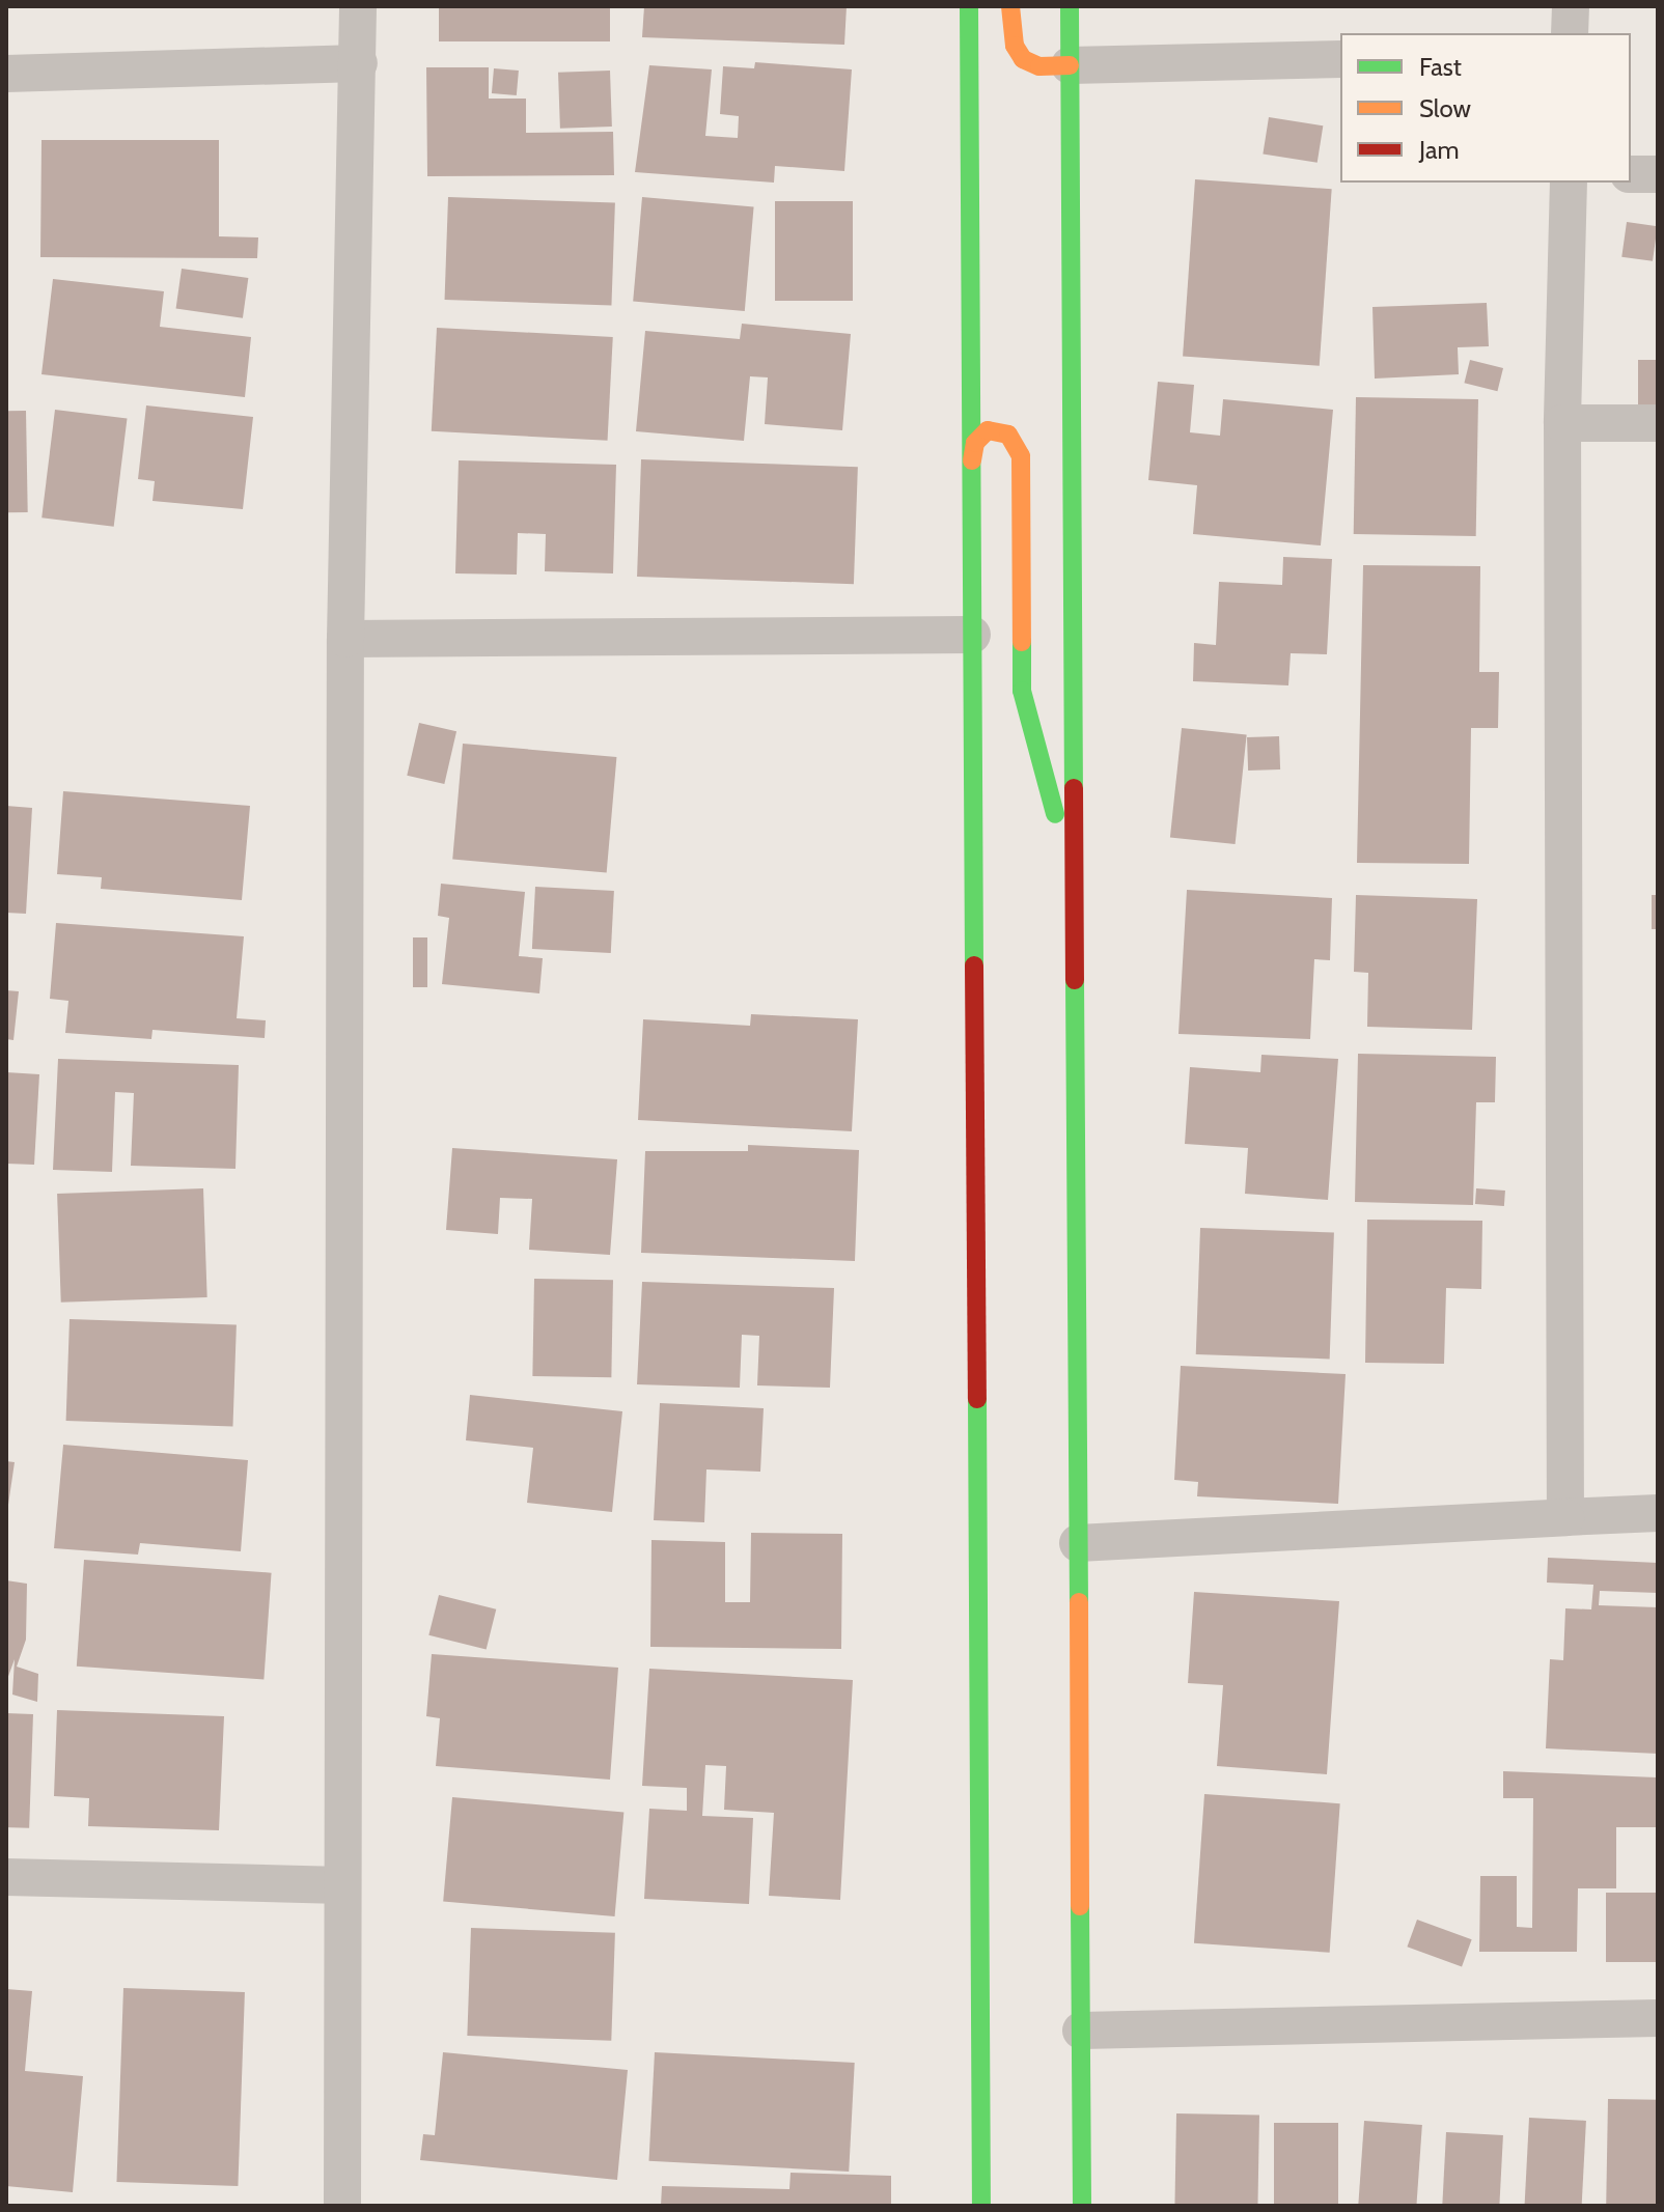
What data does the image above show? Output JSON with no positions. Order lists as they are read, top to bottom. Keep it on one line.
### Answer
{"legend":["Fast","Slow","Jam"]}
